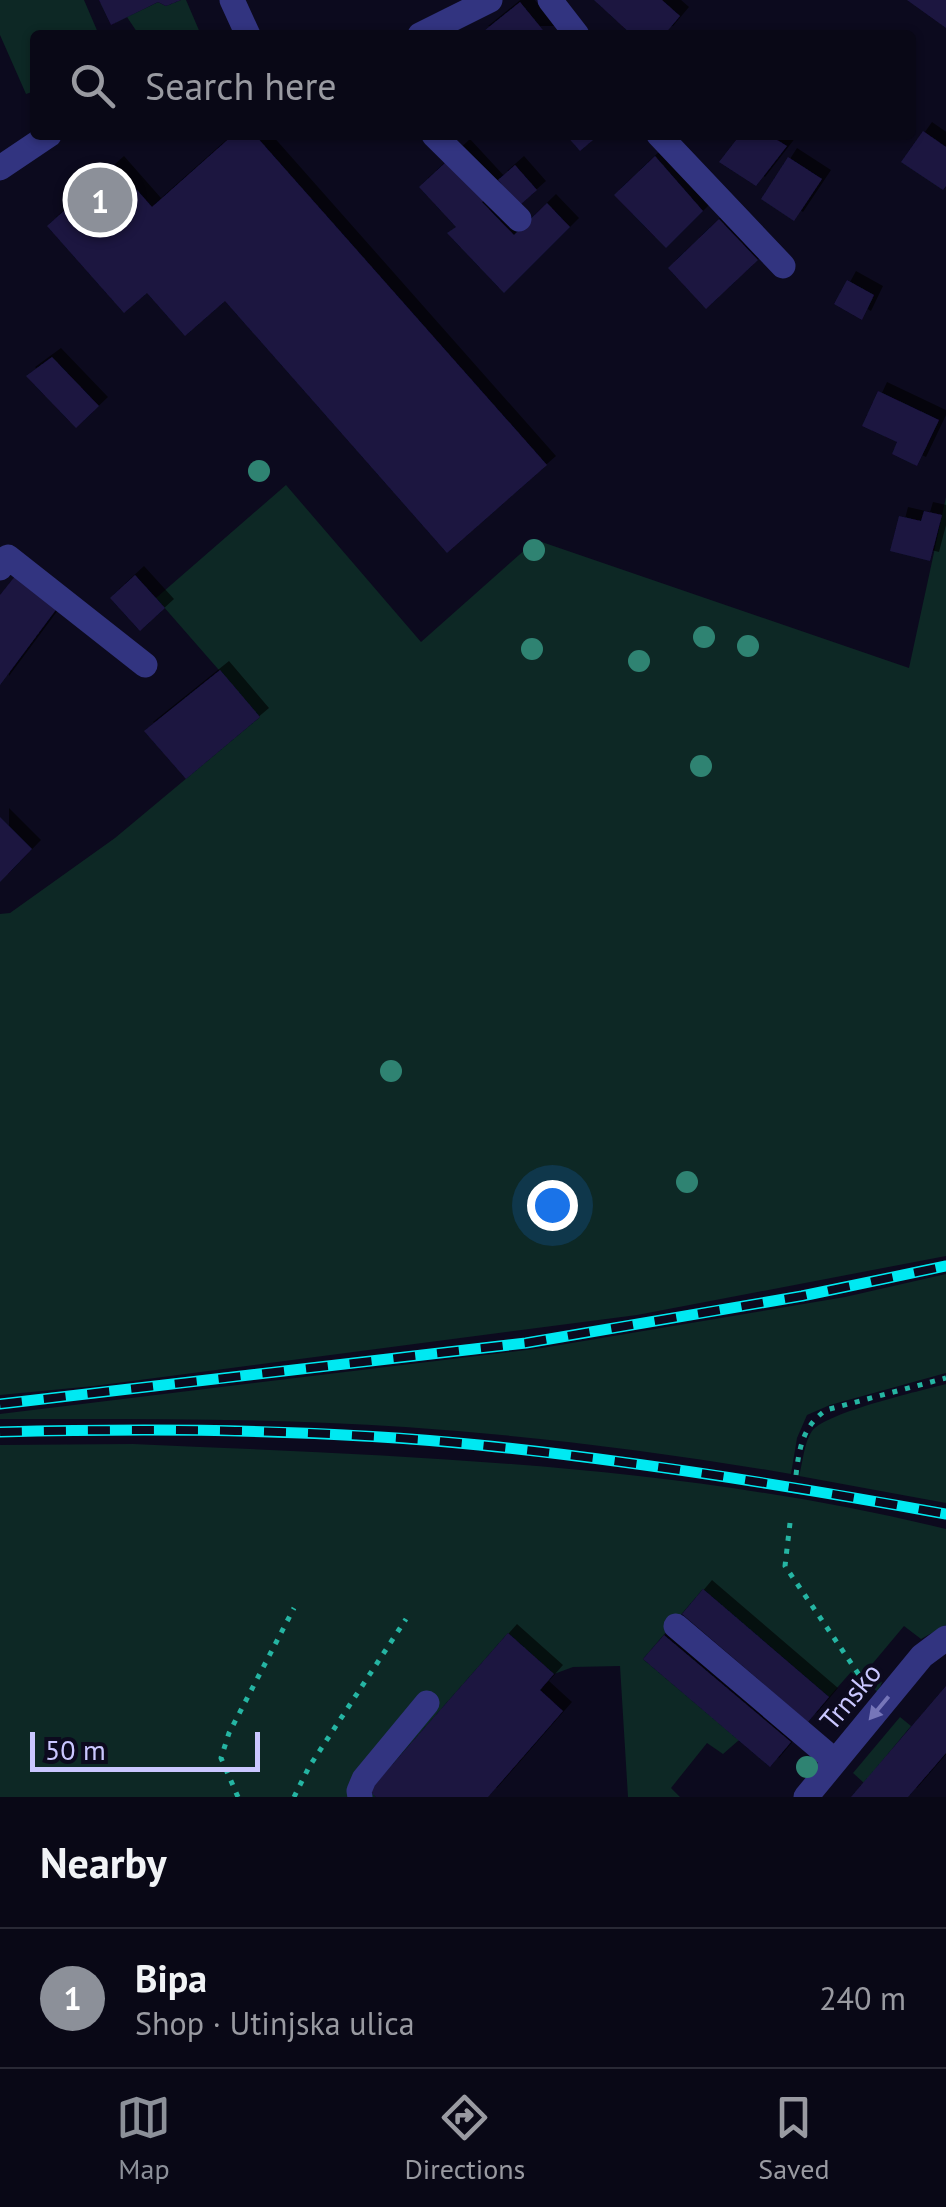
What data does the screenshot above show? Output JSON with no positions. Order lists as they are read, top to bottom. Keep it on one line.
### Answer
{"streets":{"street":["Trnsko"]},"one_way":["Trnsko"],"scale_bar":"50 m","page":{"search":"Search here","pins":"1","scale":"50 m","heading":"Nearby","list":[{"mark":"1","name":"Bipa","note":"Shop · Utinjska ulica","value":"240 m"}],"nav":["Map","Directions","Saved"]}}
